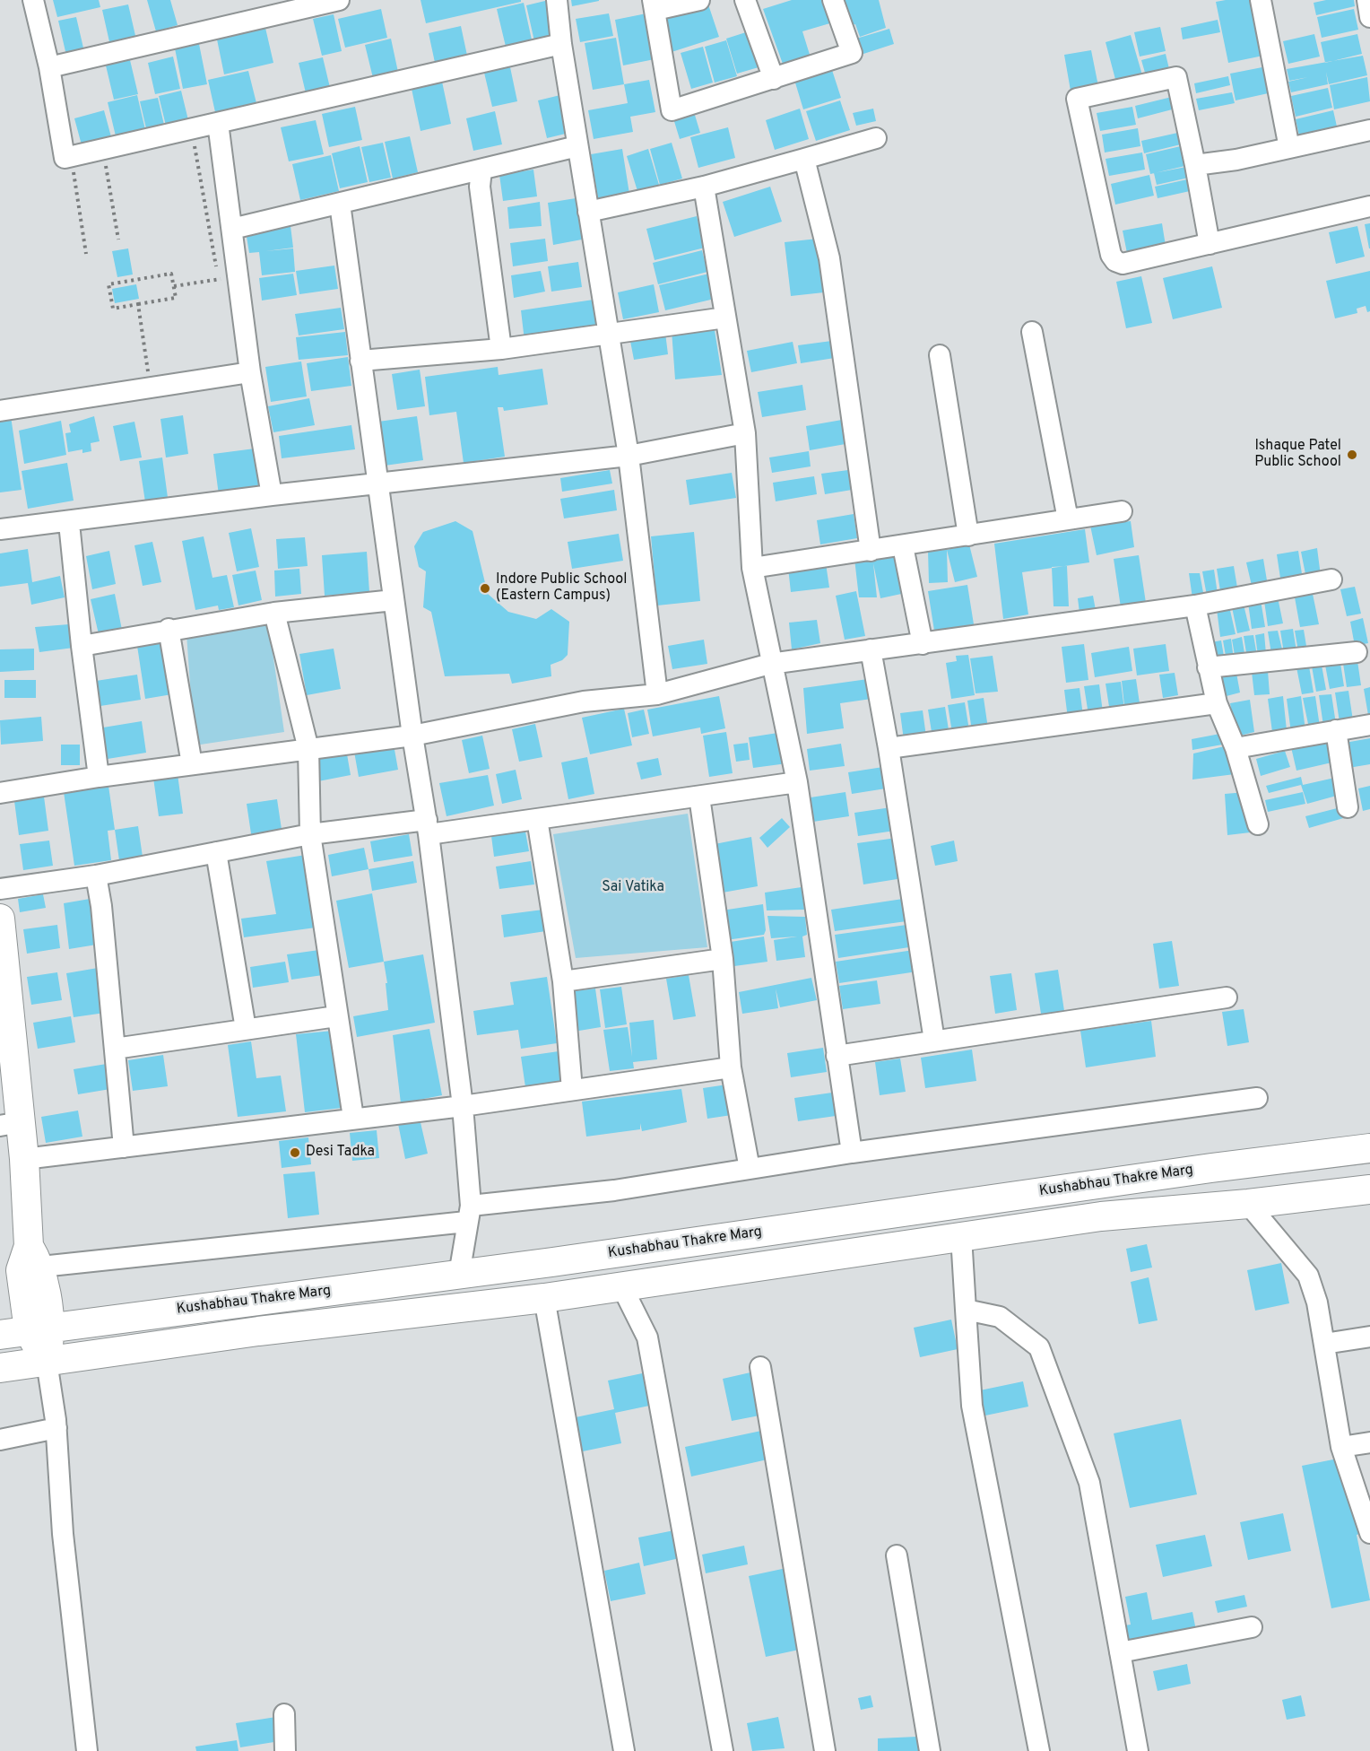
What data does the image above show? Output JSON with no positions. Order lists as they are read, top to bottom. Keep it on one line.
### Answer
{"streets":{"main road":["Kushabhau Thakre Marg"]},"parks":["Sai Vatika"],"places":["Ishaque Patel Public School","Indore Public School (Eastern Campus)","Desi Tadka"]}
